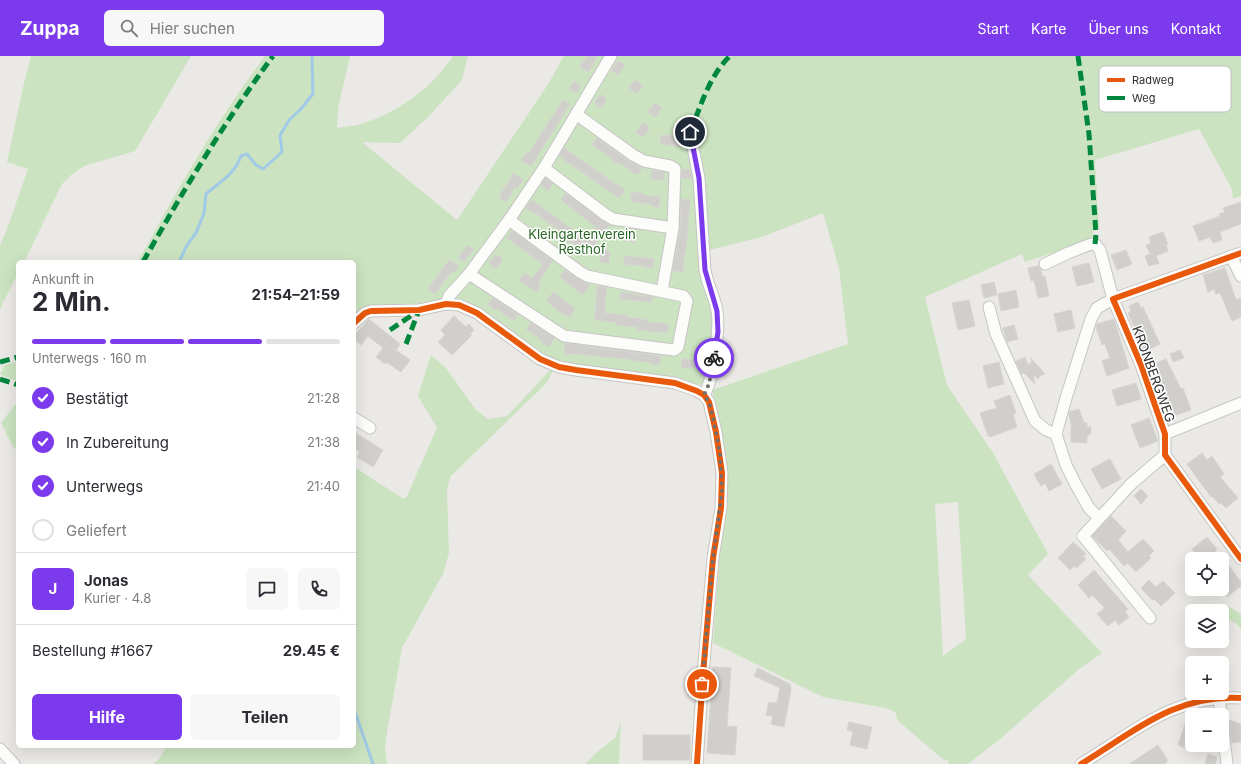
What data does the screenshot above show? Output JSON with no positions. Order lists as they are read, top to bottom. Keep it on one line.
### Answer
{"streets":{"street":["KRONBERGWEG"]},"parks":["Kleingartenverein Resthof"],"legend":["Radweg","Weg"],"page":{"header":"Zuppa","search":"Hier suchen","nav":["Start","Karte","Über uns","Kontakt"],"heading":["2 Min.","Ankunft in","21:54–21:59"],"panel":["Jonas","Kurier · 4.8","Bestellung #1667","29.45 €"],"bar":"Unterwegs · 160 m","list":[["Bestätigt","21:28"],["In Zubereitung","21:38"],["Unterwegs","21:40"],"Geliefert"],"map_buttons":["+","−"],"round":"J","buttons":["Hilfe","Teilen"]}}
